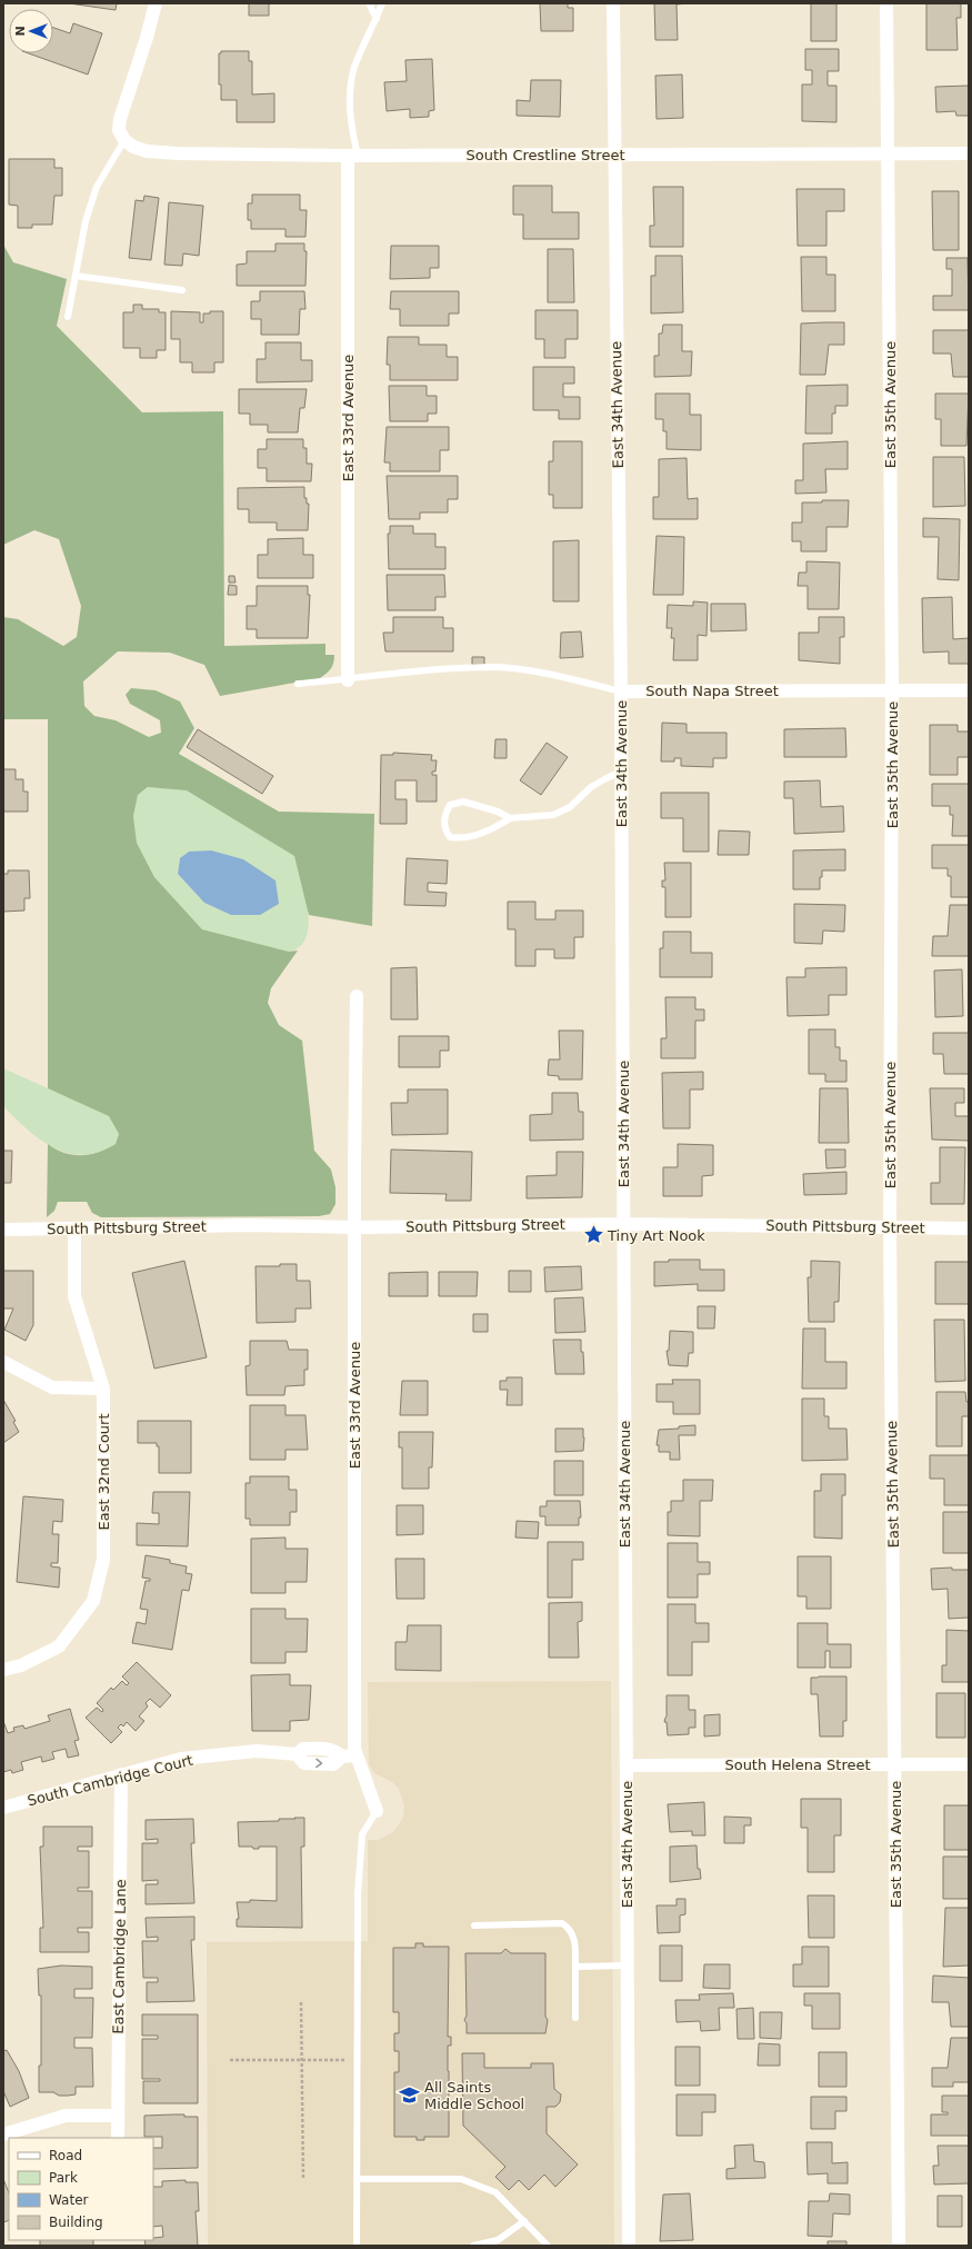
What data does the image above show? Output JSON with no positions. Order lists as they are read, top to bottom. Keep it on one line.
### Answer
{"streets":{"street":["South Crestline Street","East 34th Avenue","East 35th Avenue","East 33rd Avenue","South Napa Street","South Pittsburg Street","East 32nd Court","South Helena Street","South Cambridge Court","East Cambridge Lane"]},"crossings":[["South Crestline Street","East 34th Avenue"],["South Crestline Street","East 35th Avenue"],["South Crestline Street","East 33rd Avenue"],["East 34th Avenue","South Napa Street"],["East 34th Avenue","South Pittsburg Street"],["East 34th Avenue","South Helena Street"],["East 35th Avenue","South Napa Street"],["East 35th Avenue","South Pittsburg Street"],["East 35th Avenue","South Helena Street"],["East 33rd Avenue","South Napa Street"],["East 33rd Avenue","South Pittsburg Street"],["East 33rd Avenue","South Cambridge Court"],["South Pittsburg Street","East 32nd Court"],["South Cambridge Court","East Cambridge Lane"]],"places":{"place":["Tiny Art Nook"],"school or university":["All Saints Middle School"]},"legend":["Road","Park","Water","Building"],"north":"left"}
